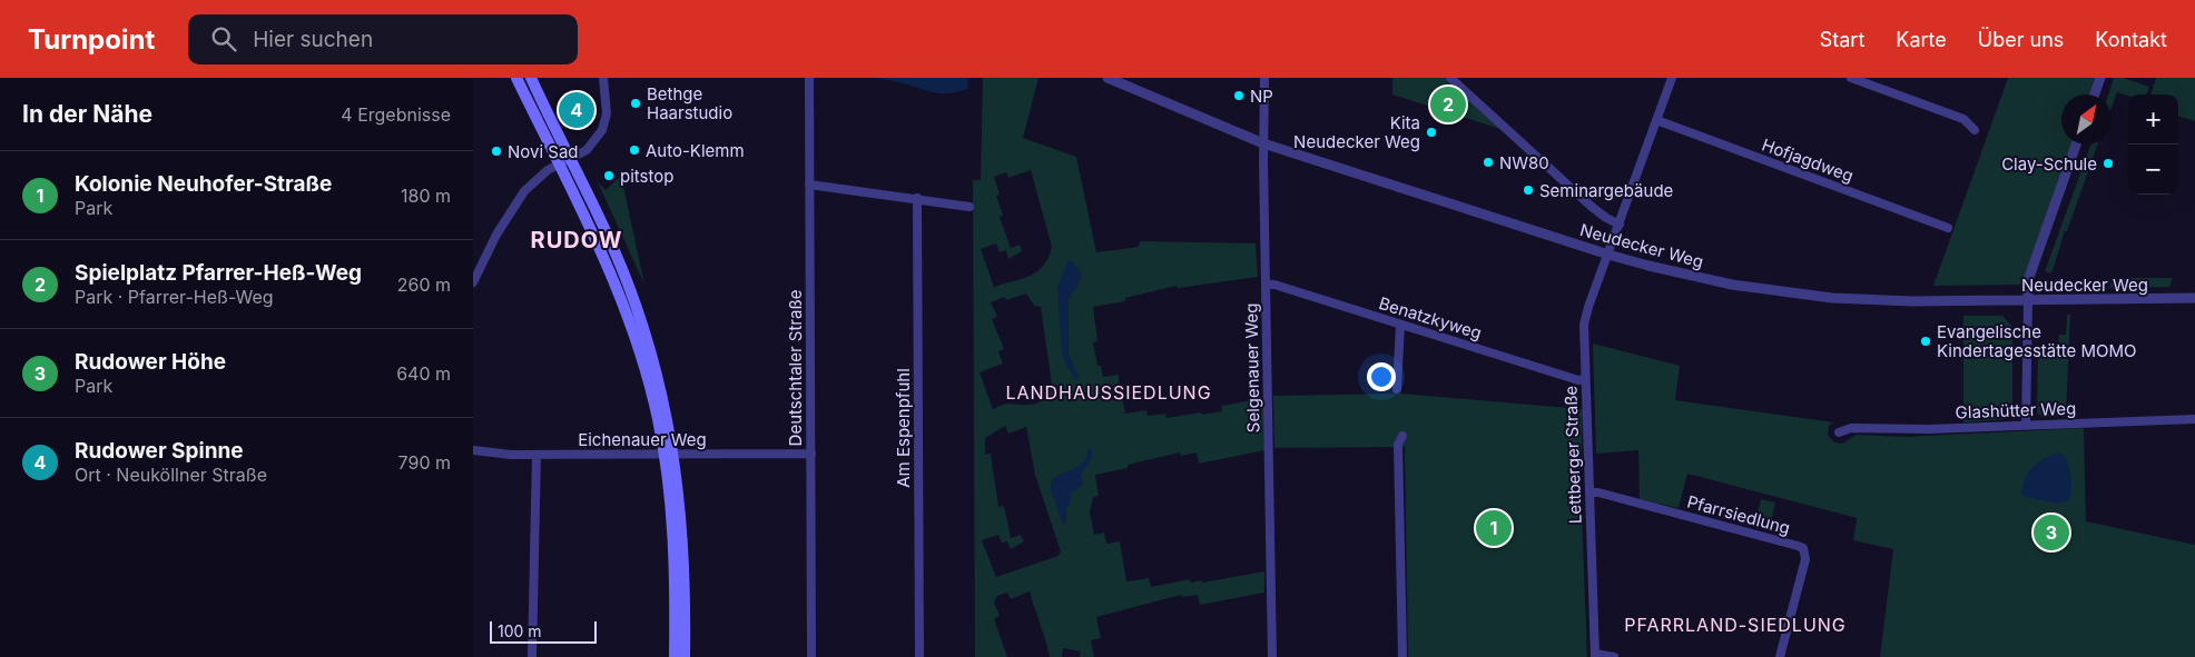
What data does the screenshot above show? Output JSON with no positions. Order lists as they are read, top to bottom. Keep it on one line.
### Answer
{"streets":{"street":["Hofjagdweg","Neudecker Weg","Benatzkyweg","Deutschtaler Straße","Selgenauer Weg","Glashütter Weg","Am Espenpfuhl","Eichenauer Weg","Lettberger Straße","Pfarrsiedlung"]},"crossings":[["Hofjagdweg","Lettberger Straße"],["Neudecker Weg","Selgenauer Weg"],["Neudecker Weg","Lettberger Straße"],["Benatzkyweg","Selgenauer Weg"],["Benatzkyweg","Lettberger Straße"],["Deutschtaler Straße","Eichenauer Weg"],["Lettberger Straße","Pfarrsiedlung"]],"districts":["RUDOW","LANDHAUSSIEDLUNG","PFARRLAND-SIEDLUNG"],"places":["NP","Bethge Haarstudio","Kita Neudecker Weg","Auto-Klemm","Novi Sad","NW80","Clay-Schule","pitstop","Seminargebäude","Evangelische Kindertagesstätte MOMO"],"scale_bar":"100 m","north":"top right","page":{"header":"Turnpoint","search":"Hier suchen","nav":["Start","Karte","Über uns","Kontakt"],"heading":["In der Nähe","4 Ergebnisse"],"pins":["2","4","1","3"],"map_buttons":["+","−"],"list":[{"mark":"1","name":"Kolonie Neuhofer-Straße","note":"Park","value":"180 m"},{"mark":"2","name":"Spielplatz Pfarrer-Heß-Weg","note":"Park · Pfarrer-Heß-Weg","value":"260 m"},{"mark":"3","name":"Rudower Höhe","note":"Park","value":"640 m"},{"mark":"4","name":"Rudower Spinne","note":"Ort · Neuköllner Straße","value":"790 m"}],"scale":"100 m"}}
